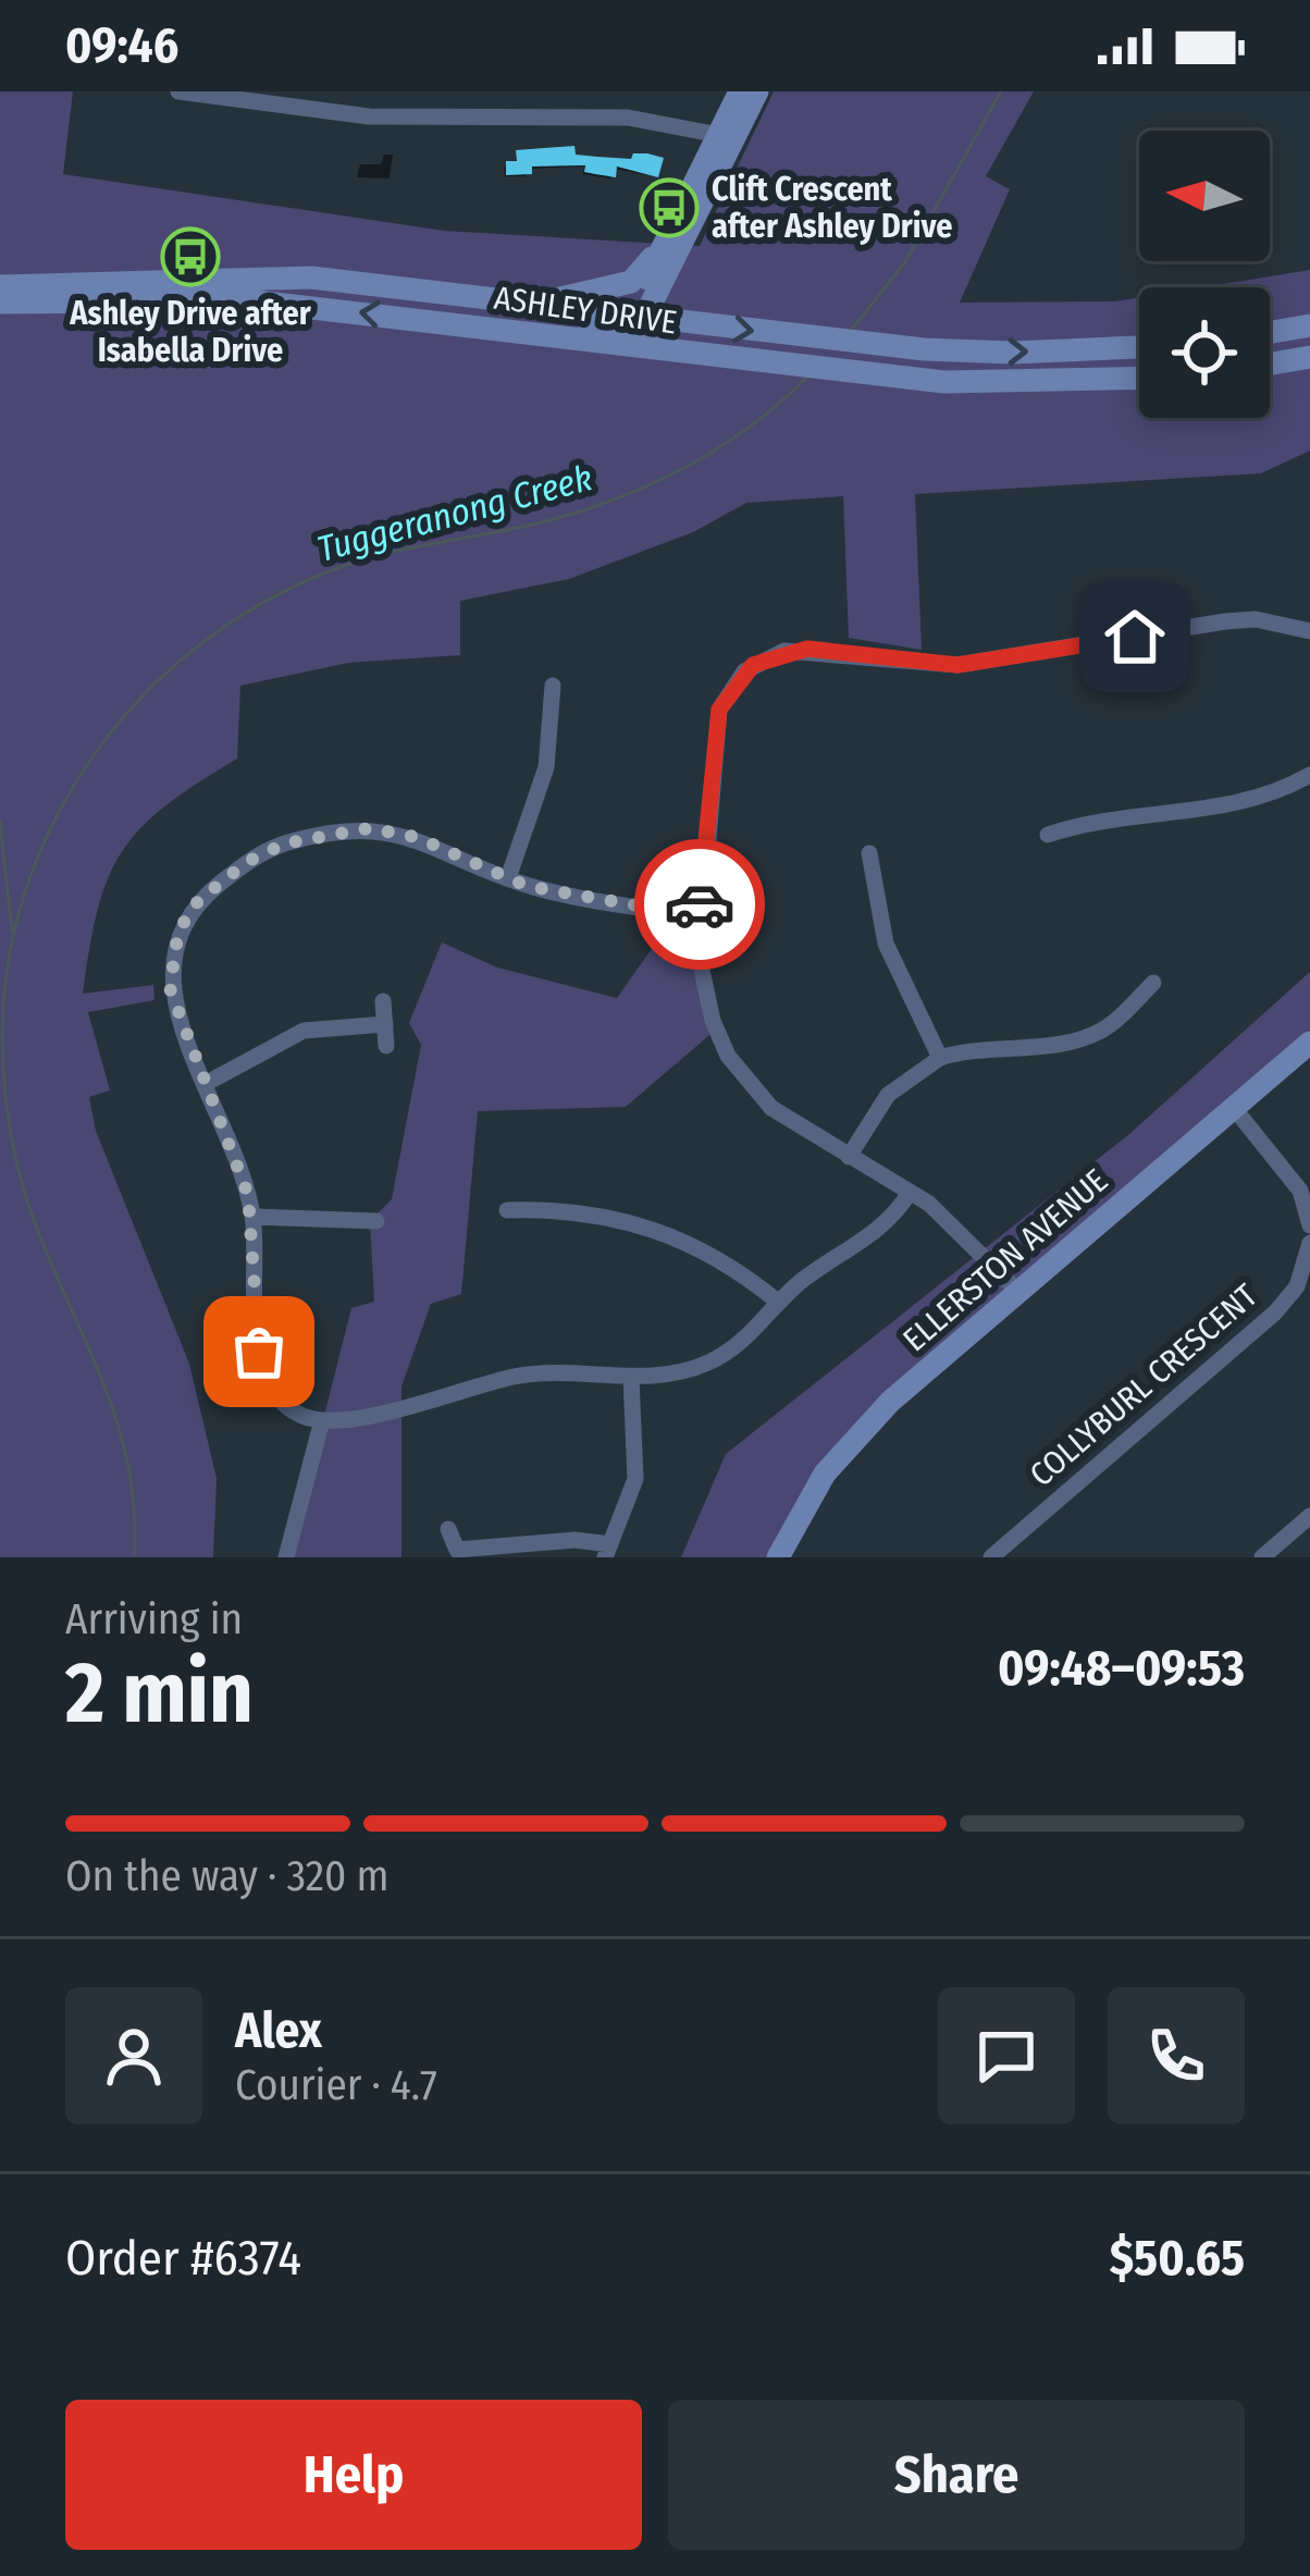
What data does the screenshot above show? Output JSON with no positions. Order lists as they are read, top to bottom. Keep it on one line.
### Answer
{"streets":{"main road":["ASHLEY DRIVE","ELLERSTON AVENUE"],"street":["COLLYBURL CRESCENT"]},"water":["Tuggeranong Creek"],"places":{"bus stop":["Clift Crescent after Ashley Drive","Ashley Drive after Isabella Drive"]},"north":"left","page":{"status":"09:46","heading":["2 min","Arriving in","09:48–09:53"],"panel":["Alex","Courier · 4.7","Order #6374","$50.65"],"bar":"On the way · 320 m","buttons":["Help","Share"]}}
